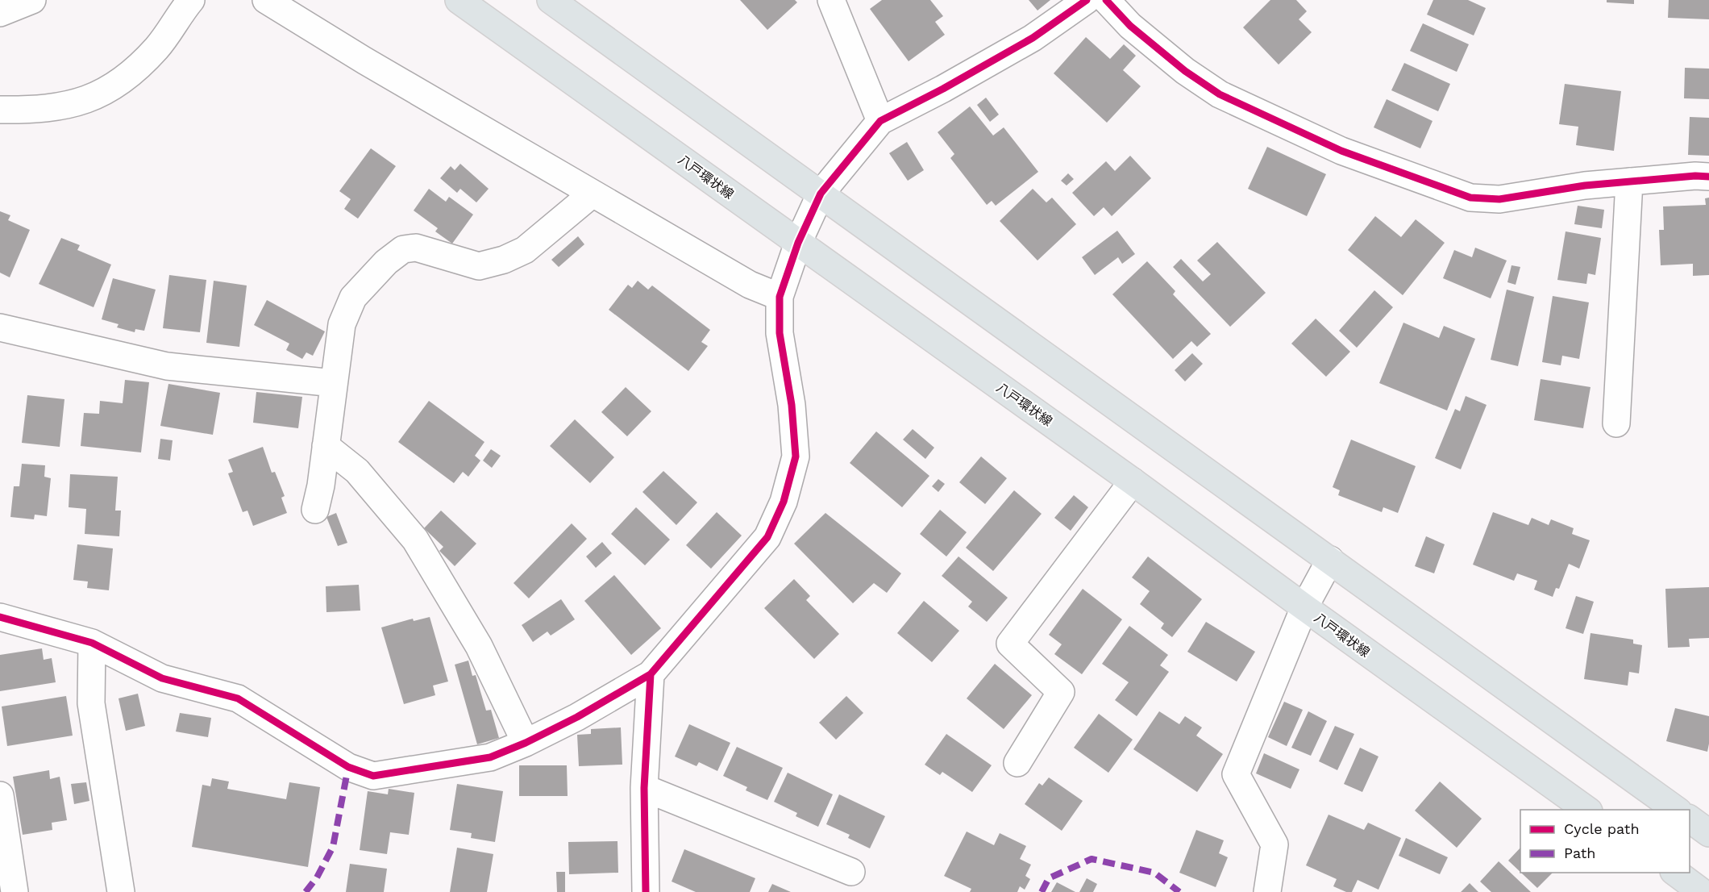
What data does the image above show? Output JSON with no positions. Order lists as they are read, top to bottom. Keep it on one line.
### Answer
{"streets":{"main road":["八戸環状線"]},"legend":["Cycle path","Path"]}
